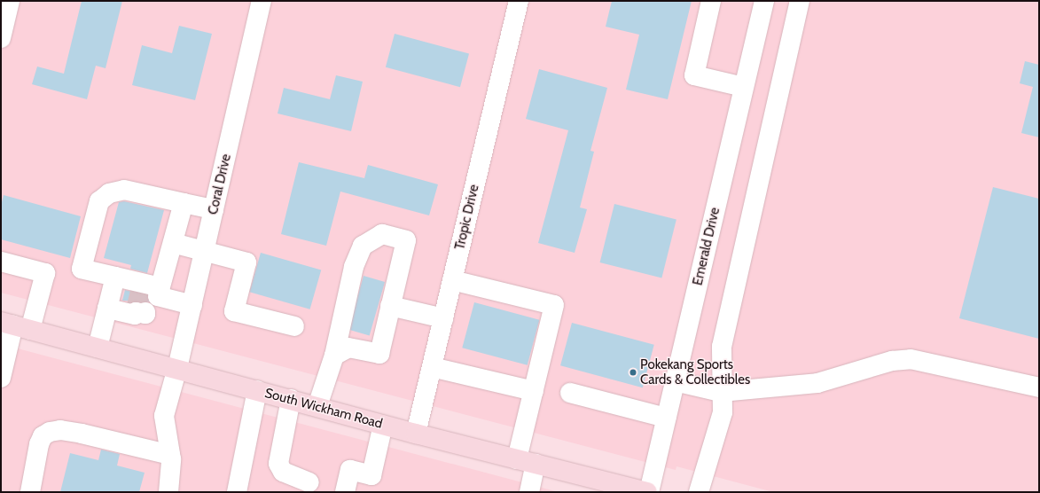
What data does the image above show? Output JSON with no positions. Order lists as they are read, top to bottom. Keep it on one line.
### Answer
{"streets":{"main road":["South Wickham Road"],"street":["Coral Drive","Tropic Drive","Emerald Drive"]},"crossings":[["Coral Drive","South Wickham Road"],["Tropic Drive","South Wickham Road"],["Emerald Drive","South Wickham Road"]],"places":["Pokekang Sports Cards & Collectibles"]}
